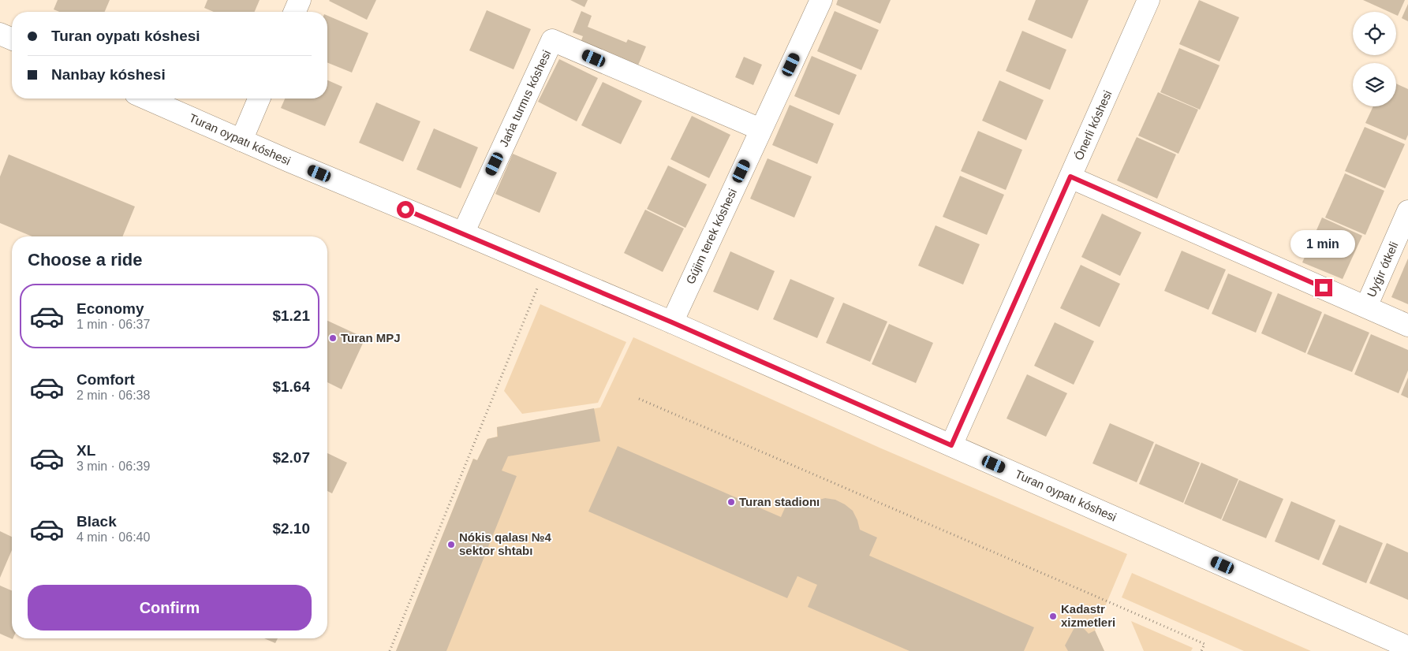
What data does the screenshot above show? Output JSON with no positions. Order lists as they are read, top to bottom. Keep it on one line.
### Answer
{"streets":{"street":["Jańa turmıs kóshesi","Ónerli kóshesi","Turan oypatı kóshesi","Gújim terek kóshesi","Uyǵır ótkeli"]},"crossings":[["Jańa turmıs kóshesi","Turan oypatı kóshesi"],["Jańa turmıs kóshesi","Gújim terek kóshesi"],["Ónerli kóshesi","Turan oypatı kóshesi"],["Turan oypatı kóshesi","Gújim terek kóshesi"]],"places":["Turan MPJ","Turan stadionı","Nókis qalası №4 sektor shtabı","Kadastr xizmetleri"],"page":{"banner":["Turan oypatı kóshesi","Nanbay kóshesi"],"bubble":"1 min","heading":"Choose a ride","list":[{"name":"Economy","note":"1 min · 06:37","value":"$1.21"},{"name":"Comfort","note":"2 min · 06:38","value":"$1.64"},{"name":"XL","note":"3 min · 06:39","value":"$2.07"},{"name":"Black","note":"4 min · 06:40","value":"$2.10"}],"buttons":"Confirm"}}
